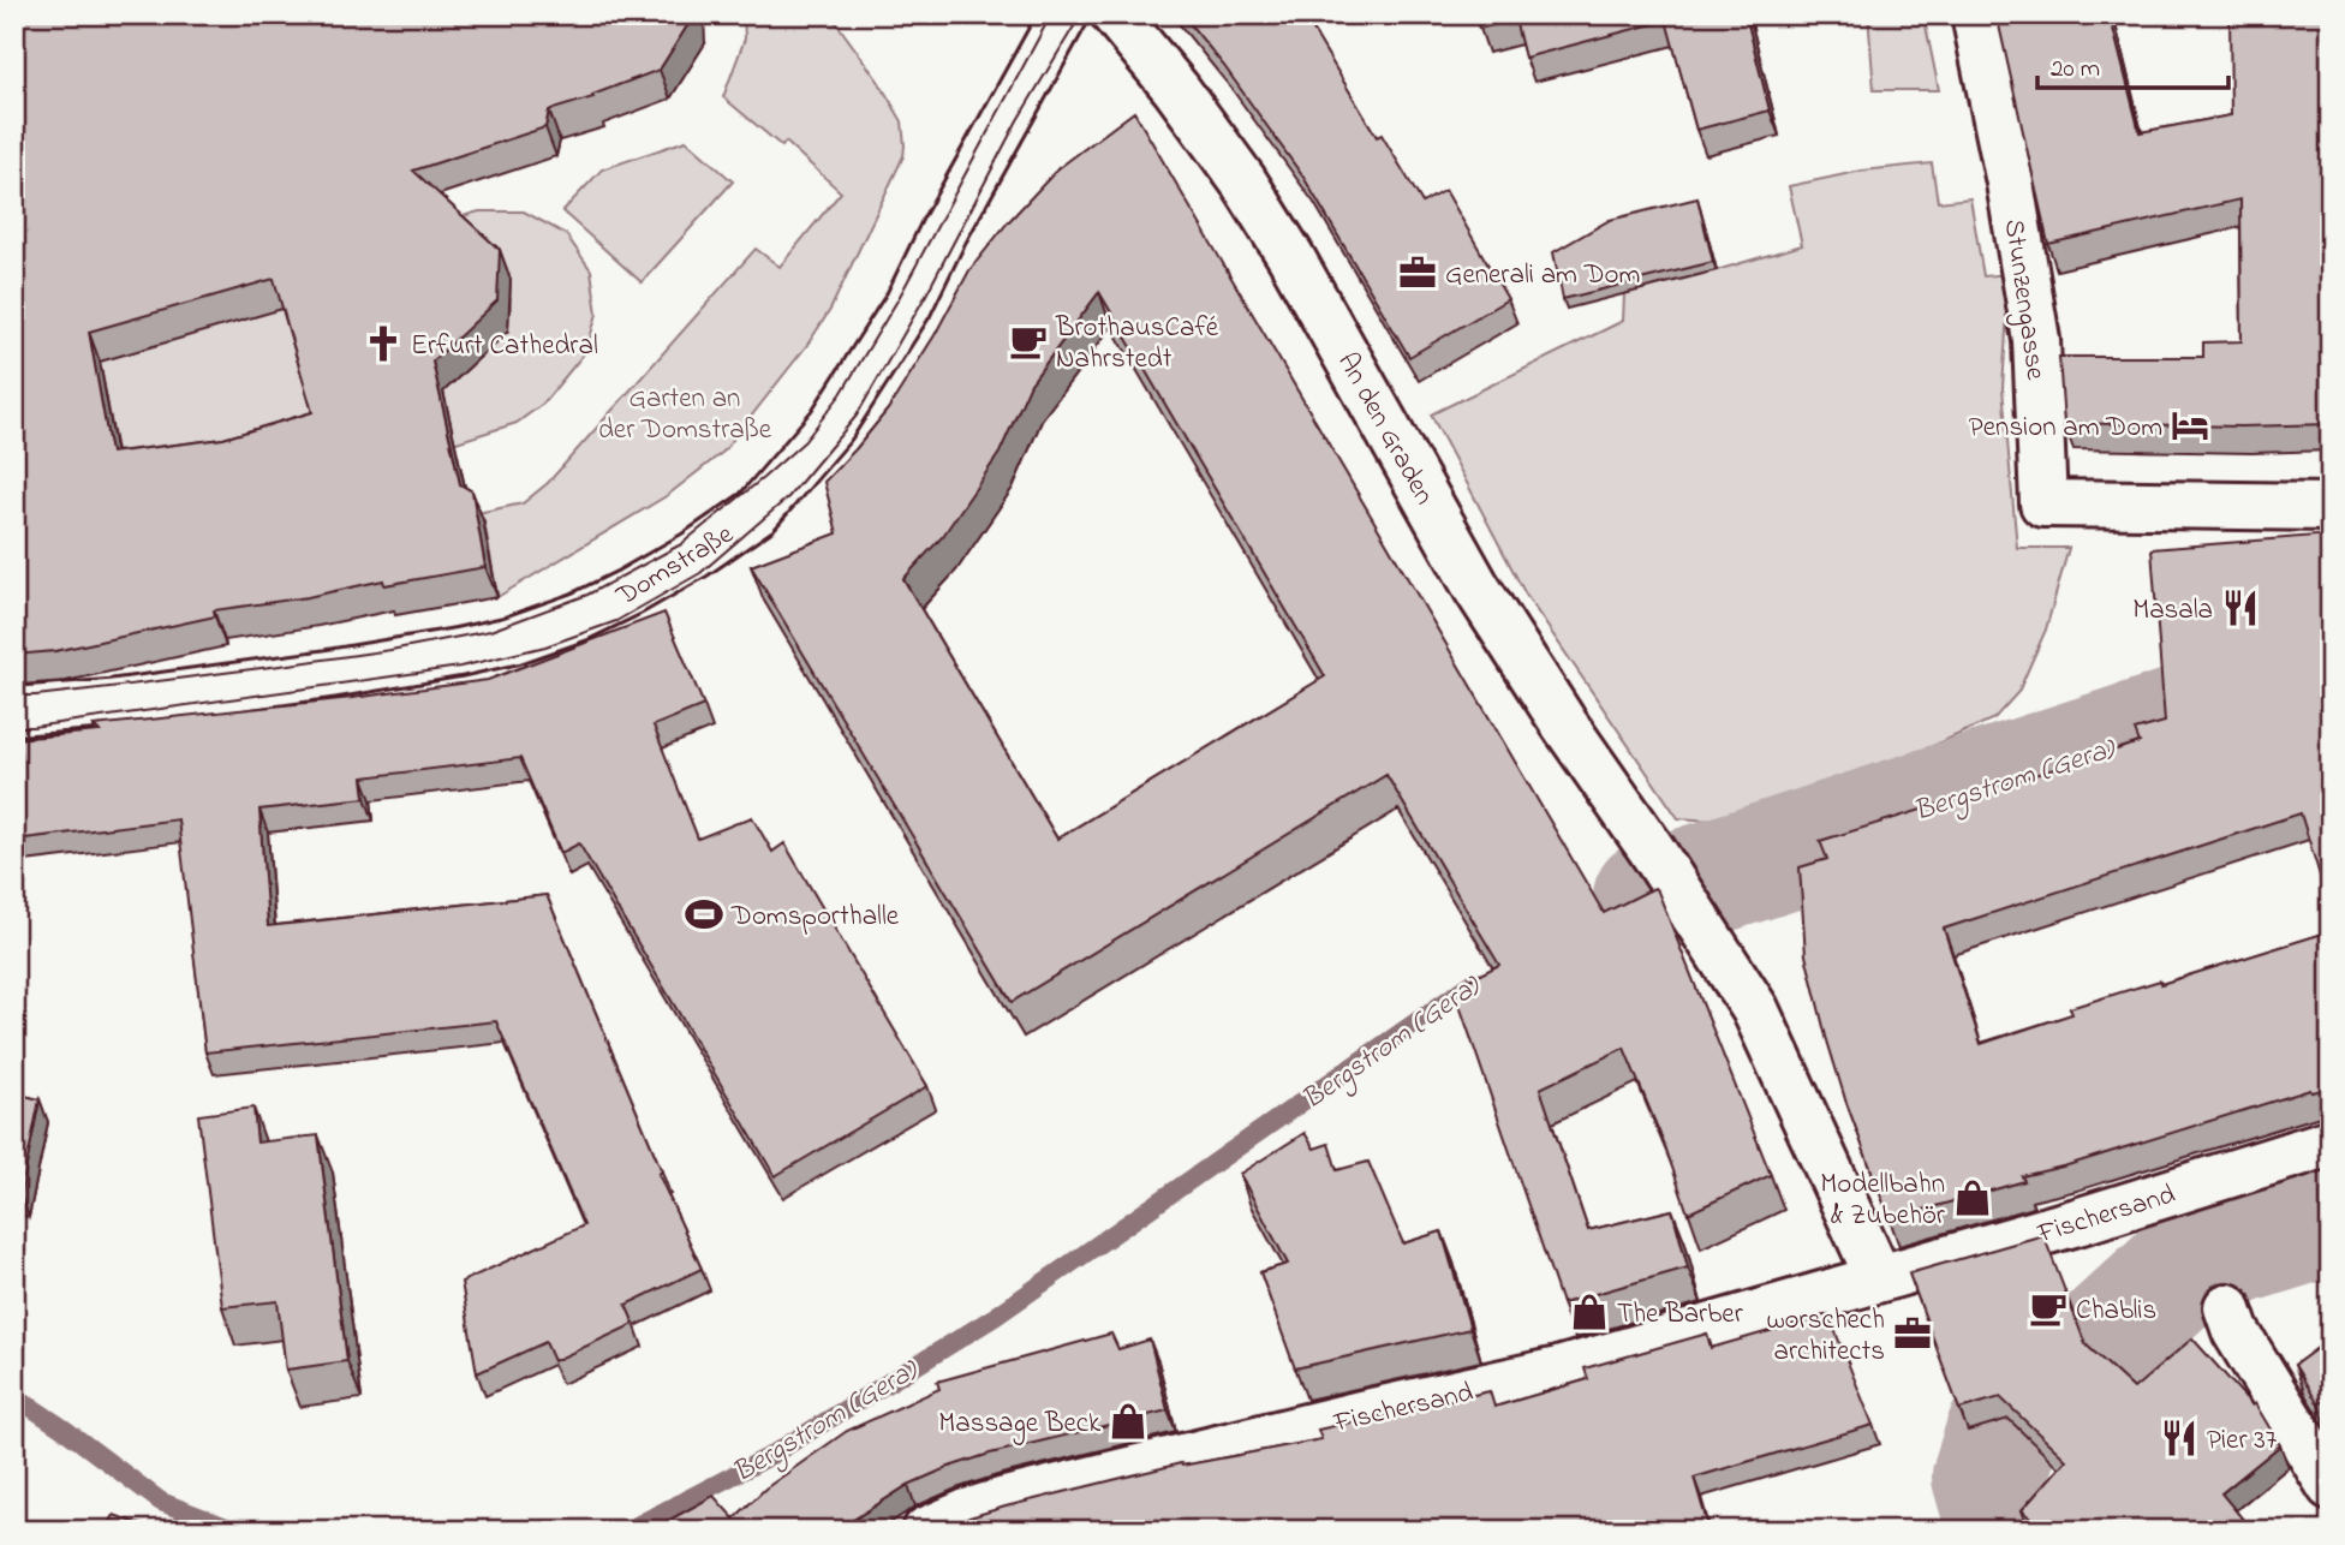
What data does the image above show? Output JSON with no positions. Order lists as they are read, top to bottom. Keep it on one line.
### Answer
{"streets":{"street":["Stunzengasse","An den Graden","Domstraße","Fischersand"]},"crossings":[["An den Graden","Fischersand"]],"water":["Bergstrom (Gera)"],"parks":["Garten an der Domstraße"],"places":{"office":["Generali am Dom","worschech architects"],"cafe":["BrothausCafé Nahrstedt","Chablis"],"church":["Erfurt Cathedral"],"hotel":["Pension am Dom"],"restaurant":["Masala","Pier 37"],"sports":["Domsporthalle"],"shop":["Modellbahn & Zubehör","The Barber","Massage Beck"]},"scale_bar":"20 m"}
